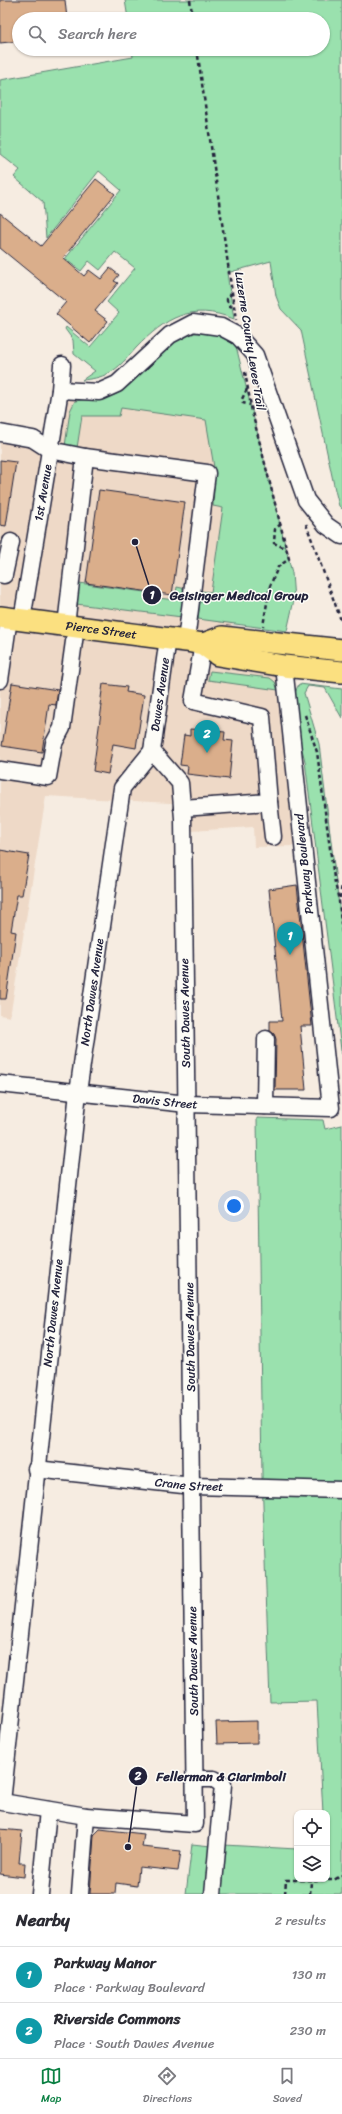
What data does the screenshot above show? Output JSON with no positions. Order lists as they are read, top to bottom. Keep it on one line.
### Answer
{"streets":{"main road":["Pierce Street"],"street":["1st Avenue","Dawes Avenue","Parkway Boulevard","North Dawes Avenue","South Dawes Avenue","Davis Street","Crane Street"],"path":["Luzerne County Levee Trail"]},"crossings":[["1st Avenue","Pierce Street"],["Pierce Street","Dawes Avenue"],["Pierce Street","Parkway Boulevard"],["Dawes Avenue","North Dawes Avenue"],["Dawes Avenue","South Dawes Avenue"],["Parkway Boulevard","Davis Street"],["North Dawes Avenue","South Dawes Avenue"],["North Dawes Avenue","Davis Street"],["North Dawes Avenue","Crane Street"],["South Dawes Avenue","Davis Street"],["South Dawes Avenue","Crane Street"]],"places":["Geisinger Medical Group","Fellerman & Ciarimboli"],"page":{"search":"Search here","pins":["2","1"],"heading":["Nearby","2 results"],"list":[{"mark":"1","name":"Parkway Manor","note":"Place · Parkway Boulevard","value":"130 m"},{"mark":"2","name":"Riverside Commons","note":"Place · South Dawes Avenue","value":"230 m"}],"nav":["Map","Directions","Saved"]}}
